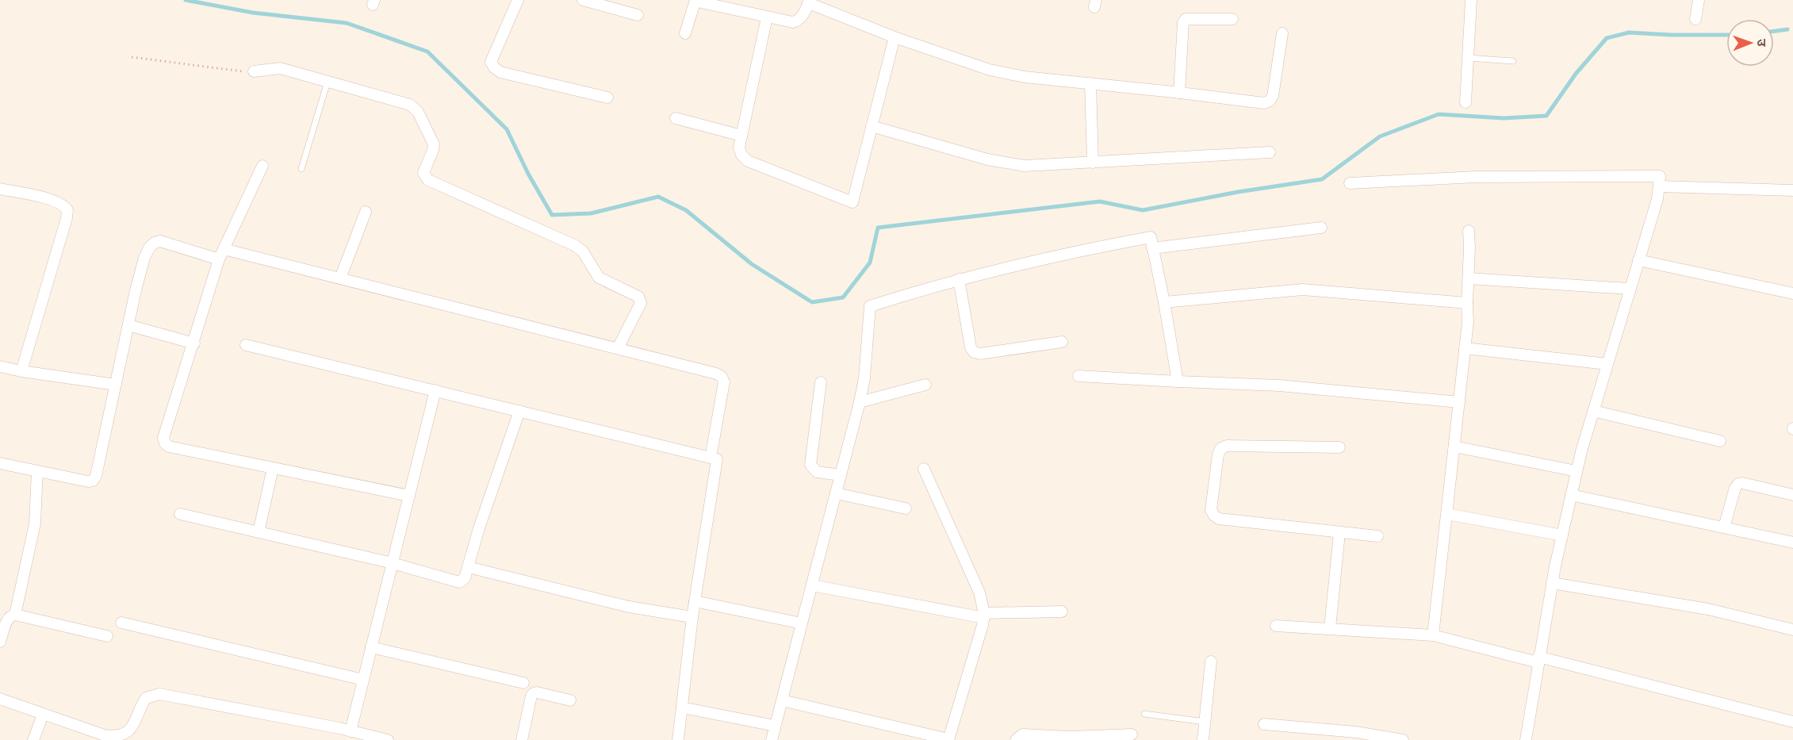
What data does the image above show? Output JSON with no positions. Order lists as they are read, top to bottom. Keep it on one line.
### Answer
{"north":"right"}
